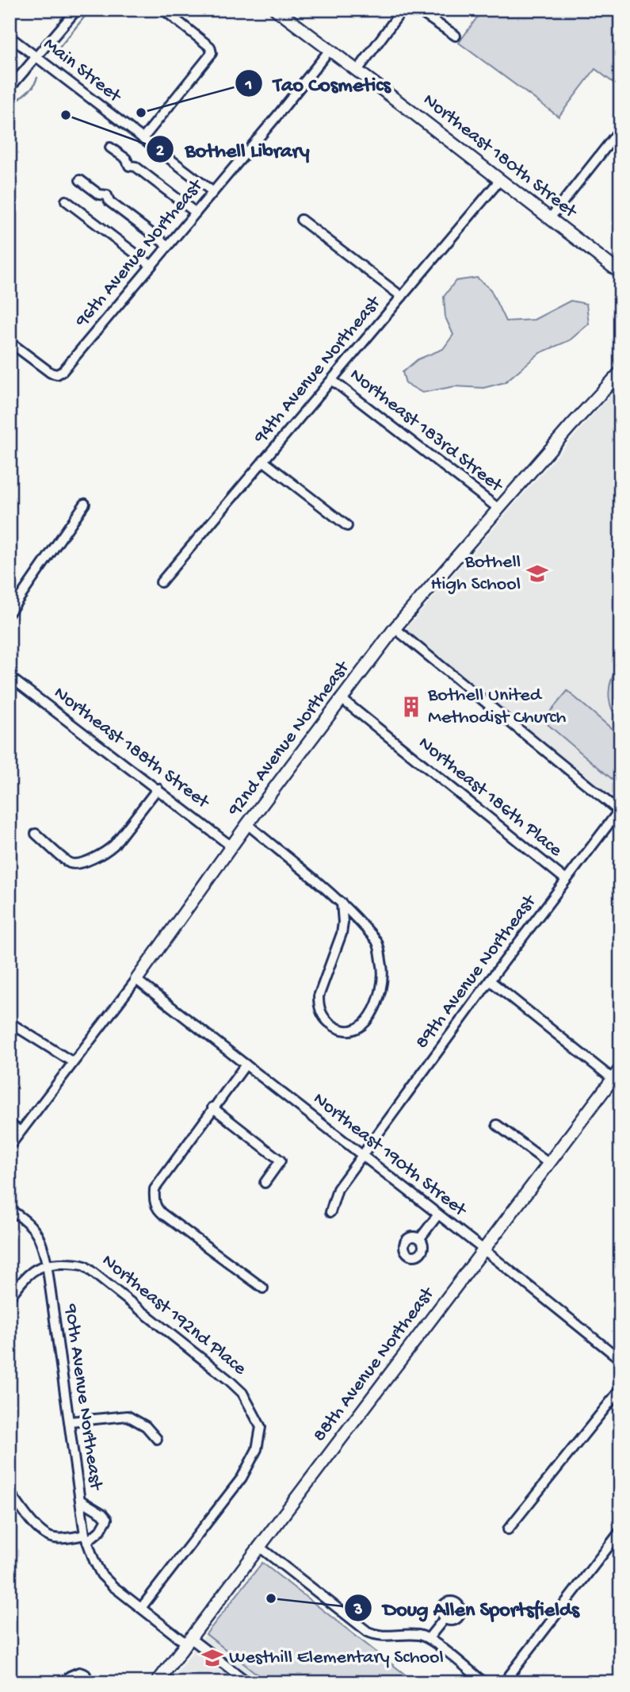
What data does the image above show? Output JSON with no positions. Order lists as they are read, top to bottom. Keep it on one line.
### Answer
{"streets":{"street":["Main Street","Northeast 180th Street","96th Avenue Northeast","94th Avenue Northeast","Northeast 183rd Street","92nd Avenue Northeast","Northeast 188th Street","Northeast 186th Place","89th Avenue Northeast","Northeast 190th Street","Northeast 192nd Place","88th Avenue Northeast","90th Avenue Northeast"]},"crossings":[["Main Street","96th Avenue Northeast"],["Northeast 180th Street","96th Avenue Northeast"],["Northeast 180th Street","94th Avenue Northeast"],["94th Avenue Northeast","Northeast 183rd Street"],["Northeast 183rd Street","92nd Avenue Northeast"],["92nd Avenue Northeast","Northeast 188th Street"],["92nd Avenue Northeast","Northeast 186th Place"],["92nd Avenue Northeast","Northeast 190th Street"],["Northeast 186th Place","89th Avenue Northeast"],["89th Avenue Northeast","Northeast 190th Street"],["Northeast 190th Street","88th Avenue Northeast"],["Northeast 192nd Place","90th Avenue Northeast"],["88th Avenue Northeast","90th Avenue Northeast"]],"places":{"other":["Tao Cosmetics","Bothell Library","Doug Allen Sportsfields"],"school or university":["Bothell High School","Westhill Elementary School"],"building":["Bothell United Methodist Church"]}}
